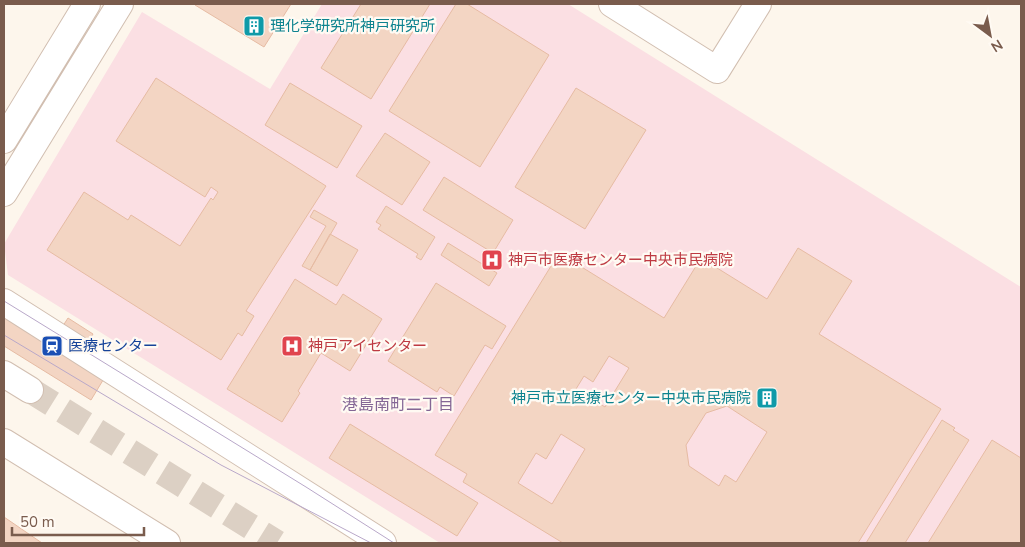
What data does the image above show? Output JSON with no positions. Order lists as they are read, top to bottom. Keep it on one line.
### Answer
{"districts":["港島南町二丁目"],"places":{"building":["理化学研究所神戸研究所","神戸市立医療センター中央市民病院"],"hospital":["神戸市医療センター中央市民病院","神戸アイセンター"],"station":["医療センター"]},"scale_bar":"50 m","north":"bottom right"}
